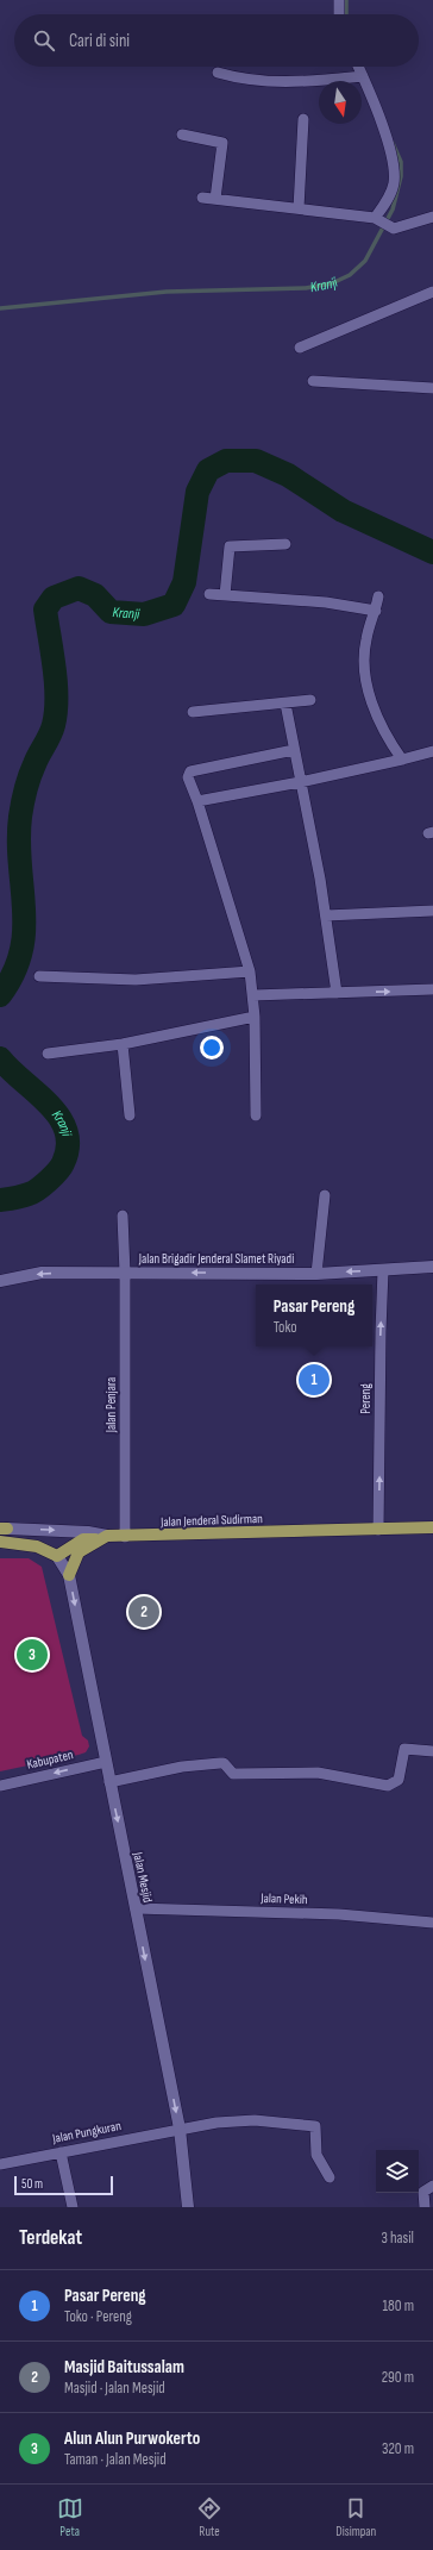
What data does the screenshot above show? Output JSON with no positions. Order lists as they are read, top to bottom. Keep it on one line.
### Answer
{"streets":{"main road":["Jalan Brigadir Jenderal Slamet Riyadi","Jalan Jenderal Sudirman","Jalan Mesjid"],"street":["Pereng","Jalan Penjara","Kabupaten","Jalan Pekih","Jalan Pungkuran"]},"crossings":[["Jalan Brigadir Jenderal Slamet Riyadi","Pereng"],["Jalan Brigadir Jenderal Slamet Riyadi","Jalan Penjara"],["Pereng","Jalan Jenderal Sudirman"],["Jalan Penjara","Jalan Jenderal Sudirman"],["Jalan Jenderal Sudirman","Jalan Mesjid"],["Kabupaten","Jalan Mesjid"],["Jalan Mesjid","Jalan Pekih"],["Jalan Mesjid","Jalan Pungkuran"]],"one_way":["Jalan Brigadir Jenderal Slamet Riyadi","Pereng","Kabupaten","Jalan Mesjid"],"water":["Kranji"],"scale_bar":"50 m","north":"bottom","page":{"search":"Cari di sini","popup":["Pasar Pereng","Toko"],"pins":["1","2","3"],"scale":"50 m","heading":["Terdekat","3 hasil"],"list":[{"mark":"1","name":"Pasar Pereng","note":"Toko · Pereng","value":"180 m"},{"mark":"2","name":"Masjid Baitussalam","note":"Masjid · Jalan Mesjid","value":"290 m"},{"mark":"3","name":"Alun Alun Purwokerto","note":"Taman · Jalan Mesjid","value":"320 m"}],"nav":["Peta","Rute","Disimpan"]}}
